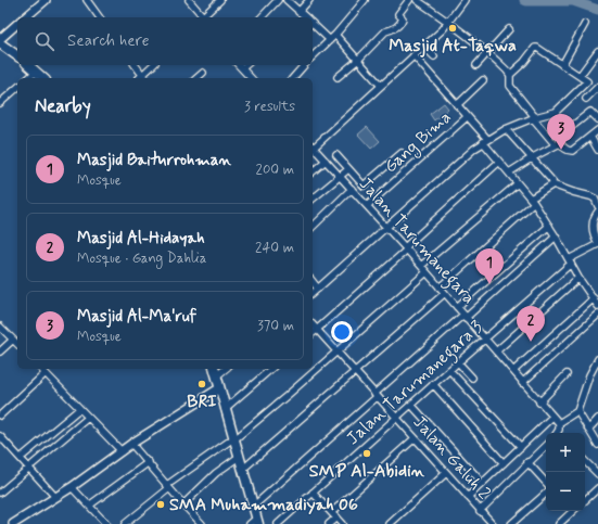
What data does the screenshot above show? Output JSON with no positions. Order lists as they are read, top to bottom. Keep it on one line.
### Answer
{"streets":{"street":["Gang Bima","Jalan Tarumanegara","Jalan Tarumanegara 3","Jalan Galuh 2"]},"crossings":[["Gang Bima","Jalan Tarumanegara"],["Jalan Tarumanegara","Jalan Tarumanegara 3"],["Jalan Tarumanegara 3","Jalan Galuh 2"]],"places":["Masjid At-Taqwa","BRI","SMP Al-Abidin","SMA Muhammadiyah 06"],"page":{"search":"Search here","heading":["Nearby","3 results"],"pins":["3","1","2"],"list":[{"mark":"1","name":"Masjid Baiturrohman","note":"Mosque","value":"200 m"},{"mark":"2","name":"Masjid Al-Hidayah","note":"Mosque · Gang Dahlia","value":"240 m"},{"mark":"3","name":"Masjid Al-Ma'ruf","note":"Mosque","value":"370 m"}],"map_buttons":["+","−"]}}
